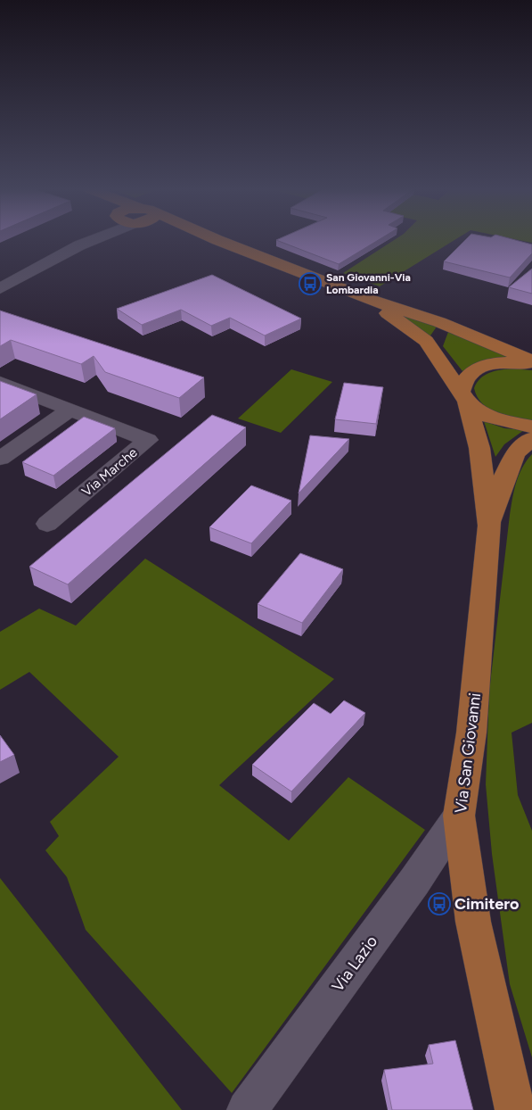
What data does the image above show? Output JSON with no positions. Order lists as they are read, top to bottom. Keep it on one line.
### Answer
{"streets":{"main road":["Via San Giovanni"],"street":["Via Marche","Via Lazio"]},"crossings":[["Via San Giovanni","Via Lazio"]],"places":{"bus stop":["San Giovanni-Via Lombardia","Cimitero"]}}
